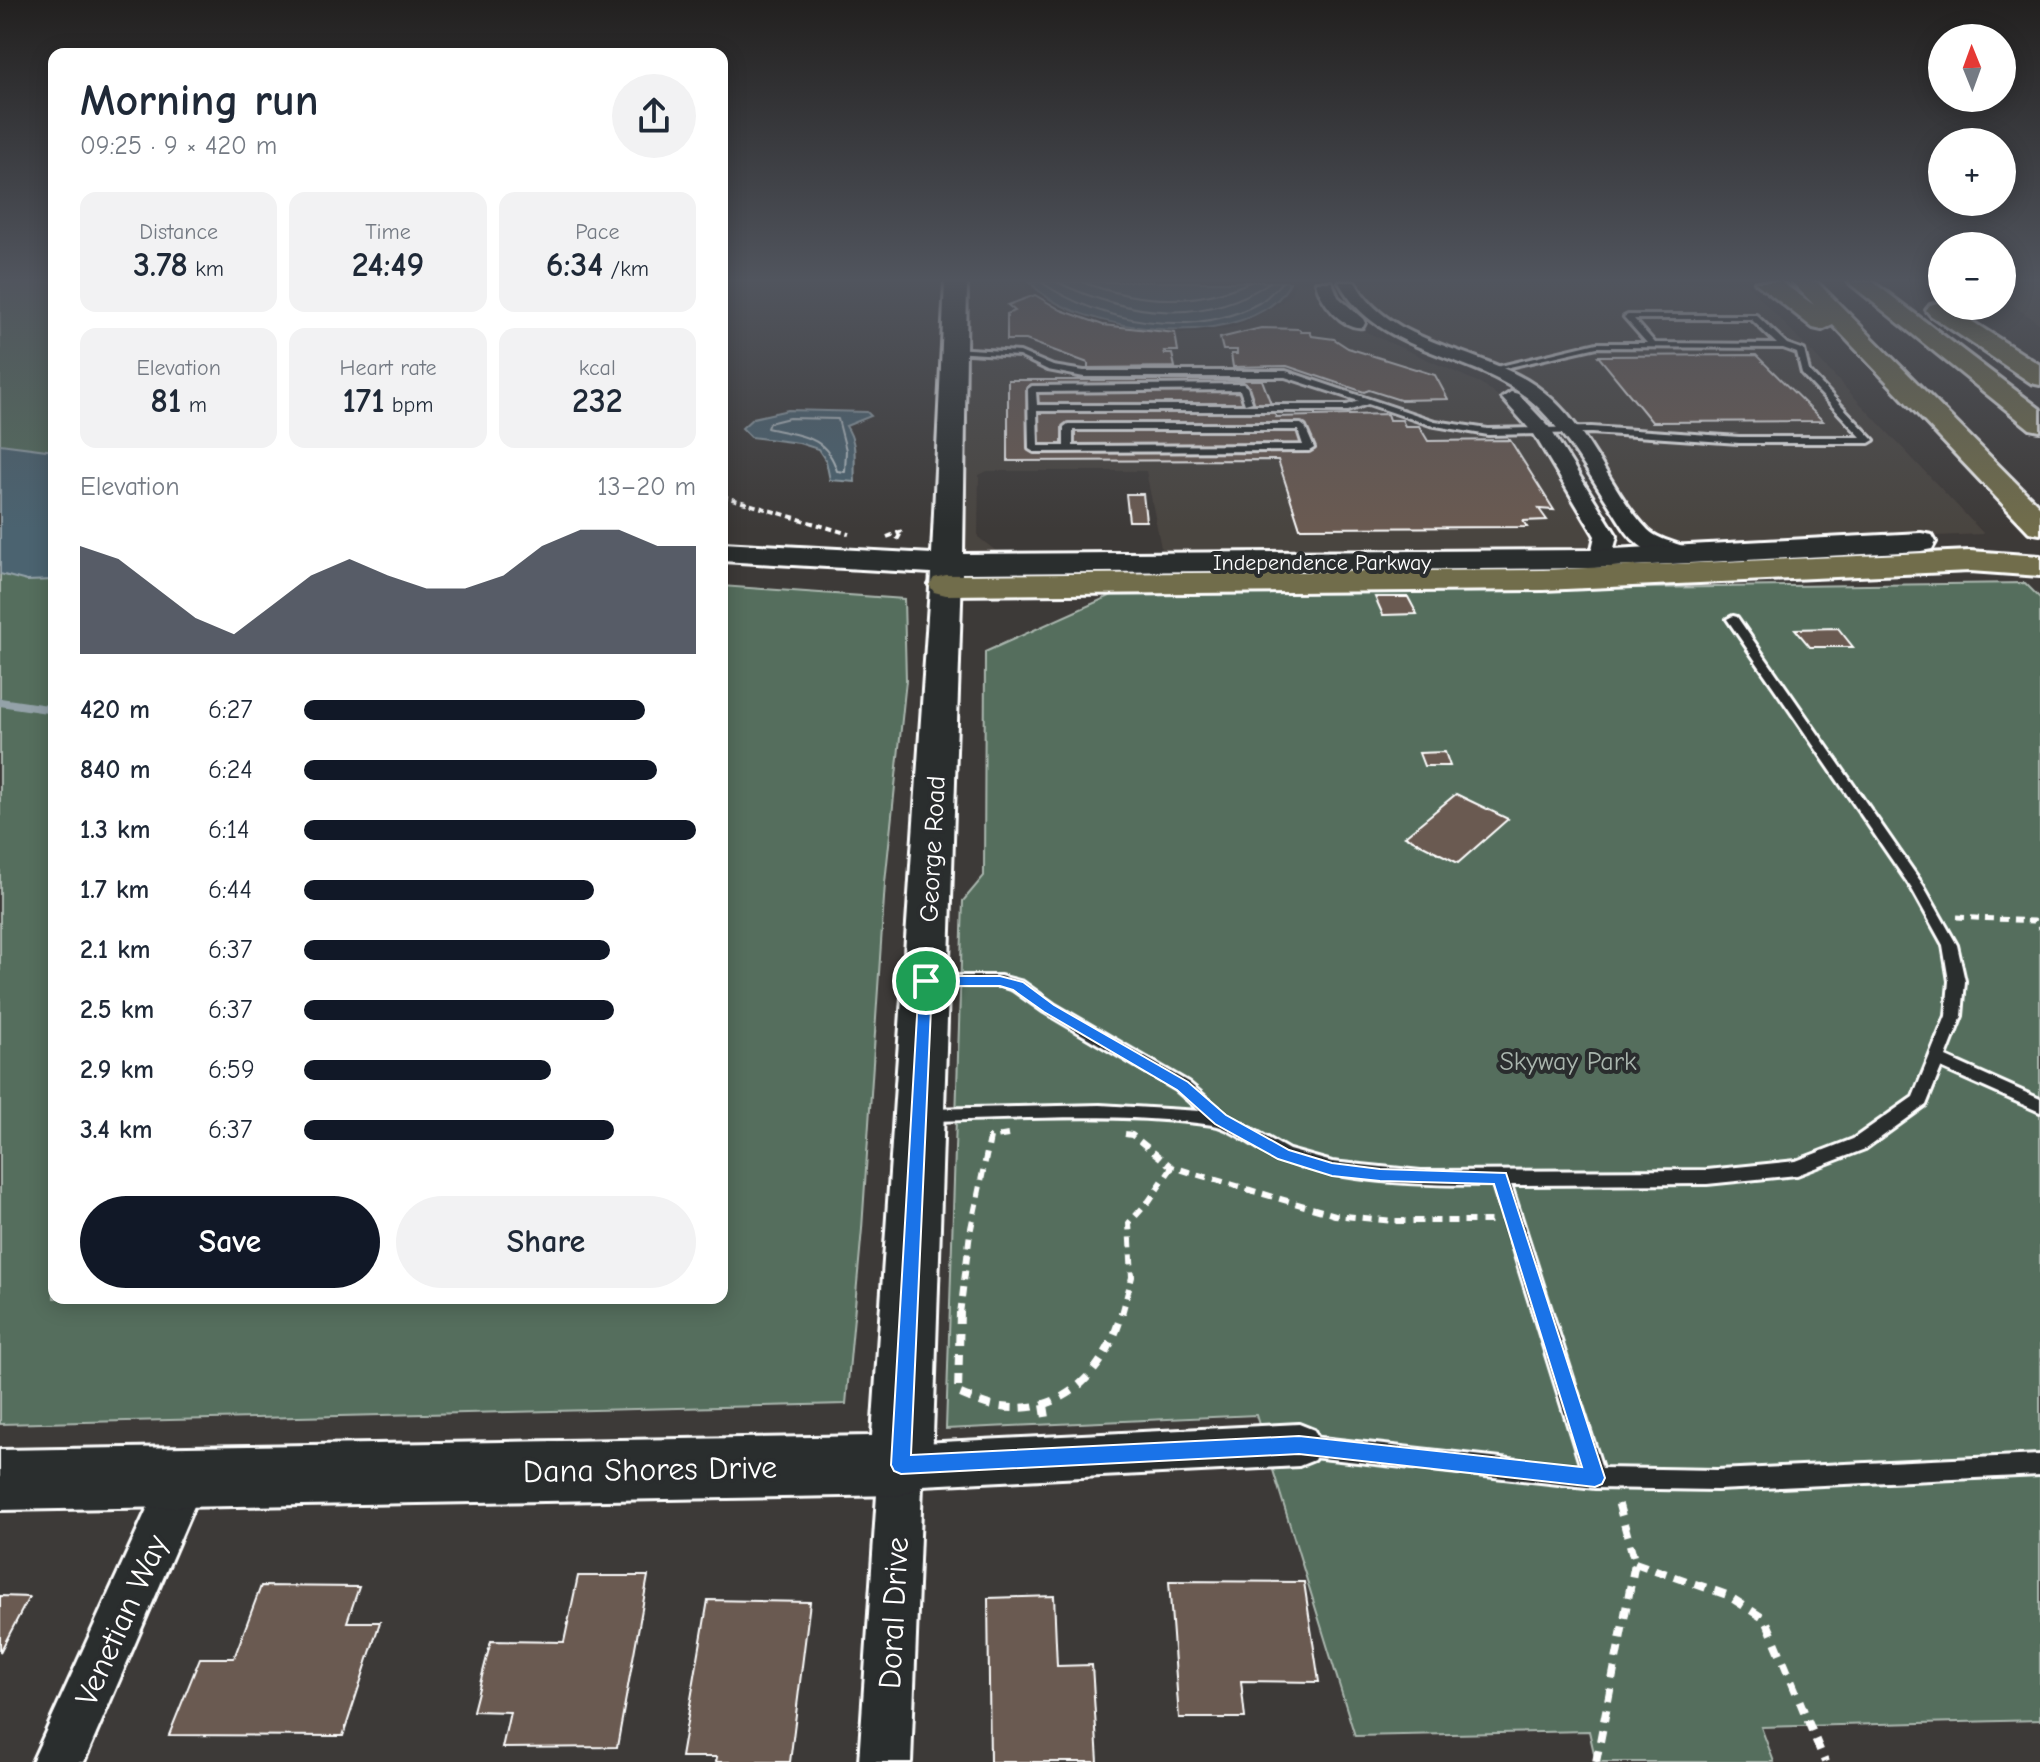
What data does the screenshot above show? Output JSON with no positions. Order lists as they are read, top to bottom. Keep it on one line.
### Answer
{"streets":{"street":["Independence Parkway","George Road","Dana Shores Drive","Doral Drive","Venetian Way"]},"crossings":[["Independence Parkway","George Road"],["George Road","Dana Shores Drive"],["George Road","Doral Drive"],["Dana Shores Drive","Doral Drive"],["Dana Shores Drive","Venetian Way"]],"parks":["Skyway Park"],"north":"top","page":{"map_buttons":["+","−"],"heading":["Morning run","09:25 · 9 × 420 m"],"stats":[["Distance","3.78 km"],["Time","24:49"],["Pace","6:34 /km"],["Elevation","81 m"],["Heart rate","171 bpm"],["kcal","232"]],"chart":["Elevation","13–20 m"],"list":[{"name":"420 m","note":"6:27"},{"name":"840 m","note":"6:24"},{"name":"1.3 km","note":"6:14"},{"name":"1.7 km","note":"6:44"},{"name":"2.1 km","note":"6:37"},{"name":"2.5 km","note":"6:37"},{"name":"2.9 km","note":"6:59"},{"name":"3.4 km","note":"6:37"}],"buttons":["Save","Share"]}}
